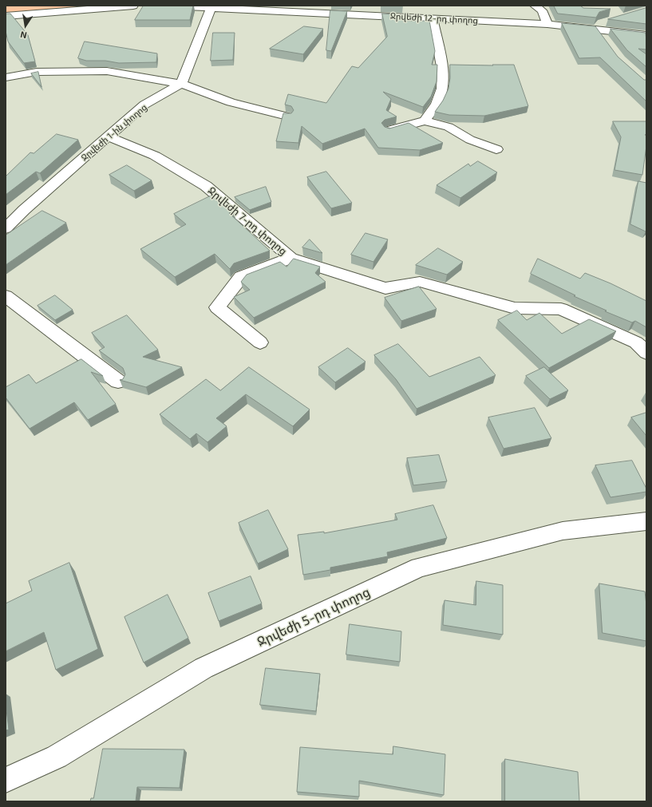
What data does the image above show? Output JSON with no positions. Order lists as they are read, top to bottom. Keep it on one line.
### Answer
{"streets":{"street":["Ջրվեժի 12-րդ փողոց","Ջրվեժի 1-ին փողոց","Ջրվեժի 7-րդ փողոց","Ջրվեժի 5-րդ փողոց"]},"crossings":[["Ջրվեժի 1-ին փողոց","Ջրվեժի 7-րդ փողոց"]],"north":"bottom"}
